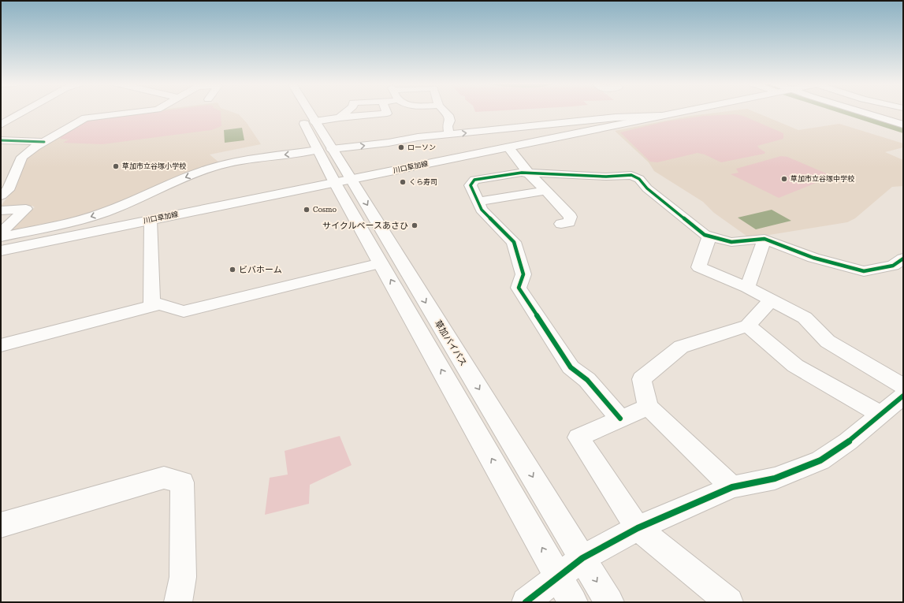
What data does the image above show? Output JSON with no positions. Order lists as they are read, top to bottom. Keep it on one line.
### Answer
{"streets":{"main road":["川口草加線","草加バイパス"]},"crossings":[["川口草加線","草加バイパス"]],"places":["ローソン","草加市立谷塚小学校","草加市立谷塚中学校","くら寿司","Cosmo","サイクルベースあさひ","ビバホーム"]}
